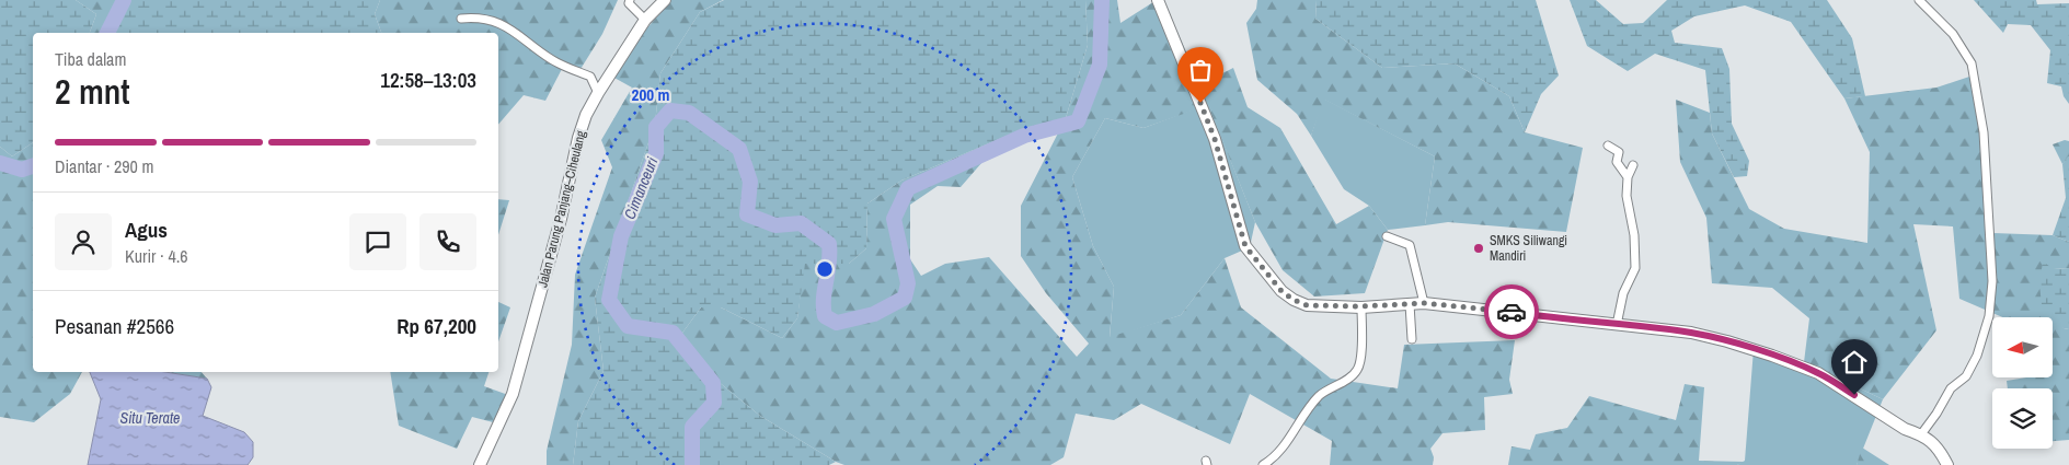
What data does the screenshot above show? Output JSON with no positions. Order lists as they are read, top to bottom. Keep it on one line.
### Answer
{"streets":{"main road":["Jalan Parung Panjang–Ciheulang"]},"water":["Cimanceuri","Situ Terate"],"places":["SMKS Siliwangi Mandiri"],"north":"left","page":{"heading":["2 mnt","Tiba dalam","12:58–13:03"],"panel":["Agus","Kurir · 4.6","Pesanan #2566","Rp 67,200"],"bar":"Diantar · 290 m"},"rings":["200 m"]}
